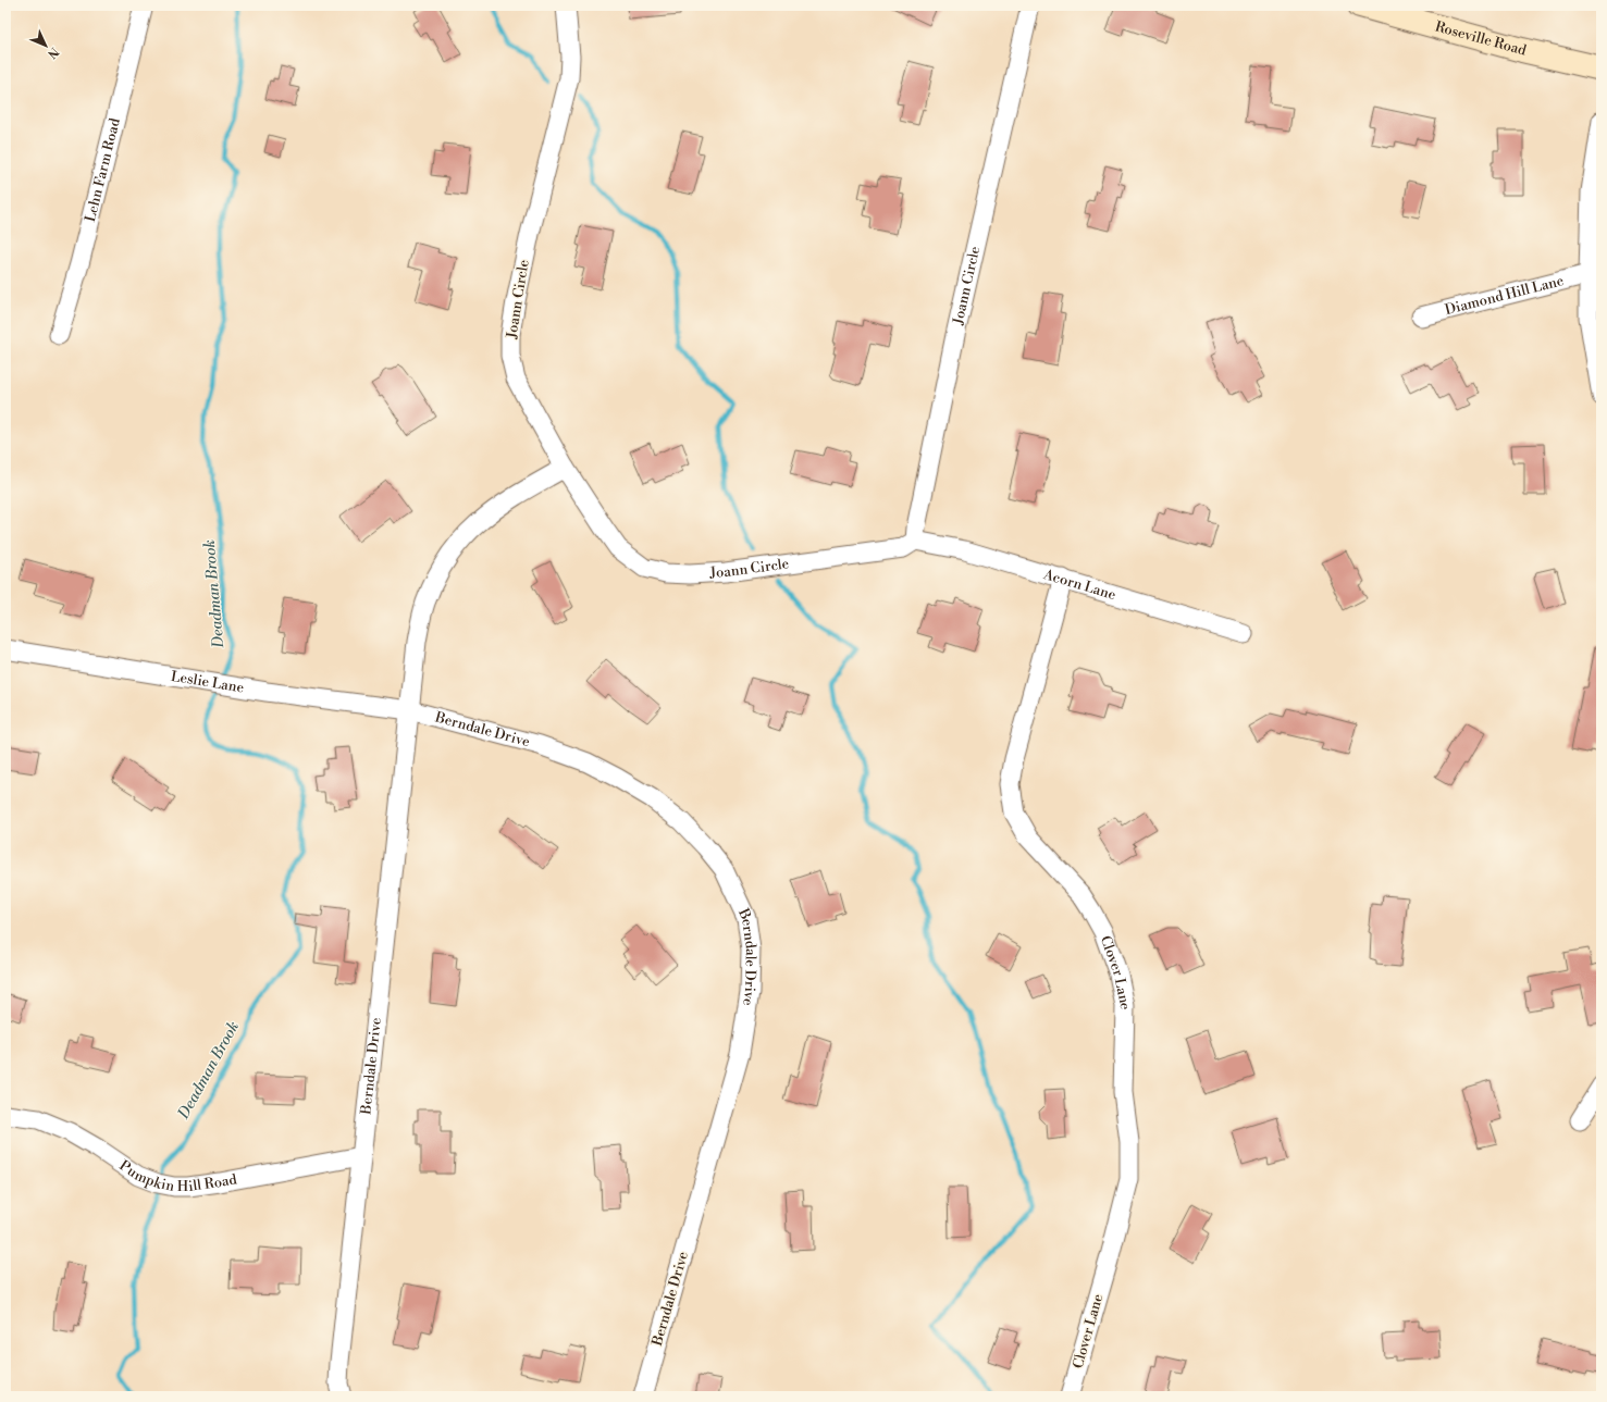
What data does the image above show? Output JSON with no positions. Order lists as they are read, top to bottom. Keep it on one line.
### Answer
{"streets":{"street":["Roseville Road","Lehn Farm Road","Joann Circle","Diamond Hill Lane","Acorn Lane","Leslie Lane","Berndale Drive","Clover Lane","Pumpkin Hill Road"]},"crossings":[["Joann Circle","Acorn Lane"],["Joann Circle","Berndale Drive"],["Acorn Lane","Clover Lane"],["Leslie Lane","Berndale Drive"],["Berndale Drive","Pumpkin Hill Road"]],"water":["Deadman Brook"],"north":"bottom right"}
